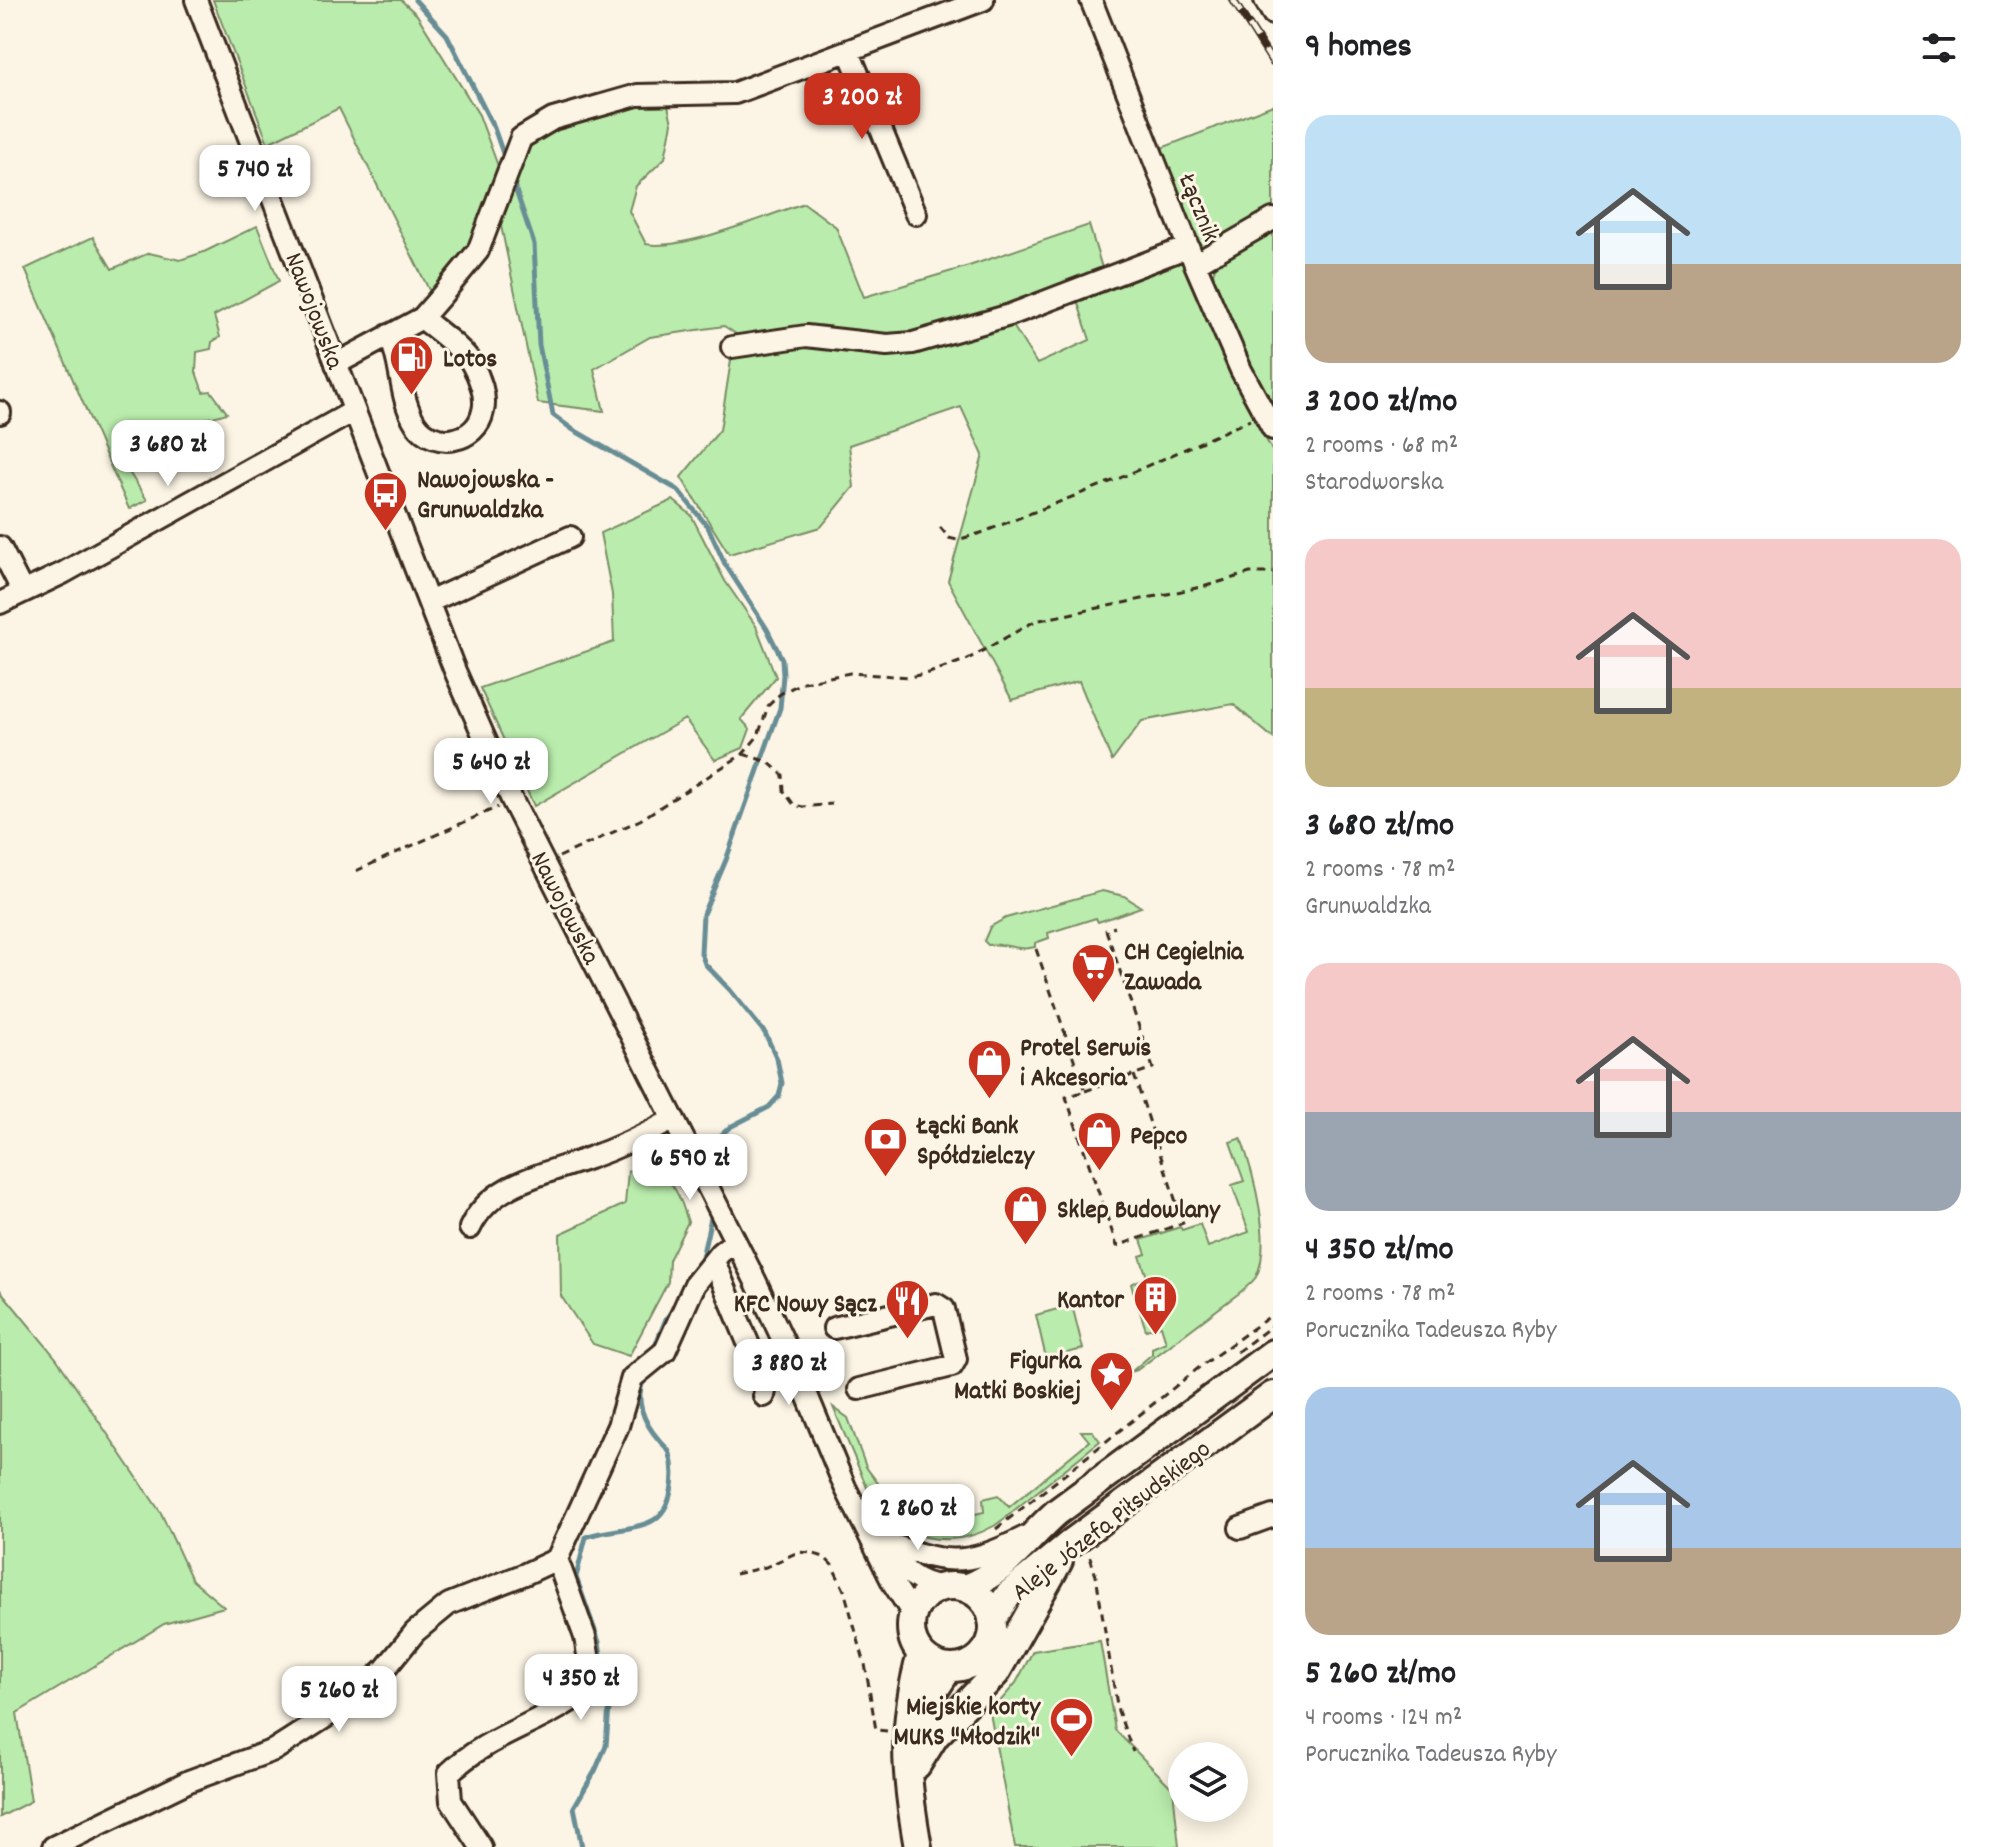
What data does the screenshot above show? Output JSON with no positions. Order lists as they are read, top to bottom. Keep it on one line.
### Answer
{"streets":{"main road":["Aleje Józefa Piłsudskiego"],"street":["Łącznik","Nawojowska"]},"crossings":[["Nawojowska","Aleje Józefa Piłsudskiego"]],"places":{"fuel station":["Lotos"],"bus stop":["Nawojowska - Grunwaldzka"],"supermarket":["CH Cegielnia Zawada"],"shop":["Protel Serwis i Akcesoria","Pepco","Sklep Budowlany"],"bank":["Łącki Bank Spółdzielczy"],"building":["Kantor"],"restaurant":["KFC Nowy Sącz"],"place":["Figurka Matki Boskiej"],"sports":["Miejskie korty MUKS \"Młodzik\""]},"page":{"heading":"9 homes","price":["3 200 zł","5 740 zł","3 680 zł","5 640 zł","6 590 zł","3 880 zł","2 860 zł","4 350 zł","5 260 zł"],"list":[{"name":"3 200 zł/mo","note":"2 rooms · 68 m² · Starodworska"},{"name":"3 680 zł/mo","note":"2 rooms · 78 m² · Grunwaldzka"},{"name":"4 350 zł/mo","note":"2 rooms · 78 m² · Porucznika Tadeusza Ryby"},{"name":"5 260 zł/mo","note":"4 rooms · 124 m² · Porucznika Tadeusza Ryby"}]}}
